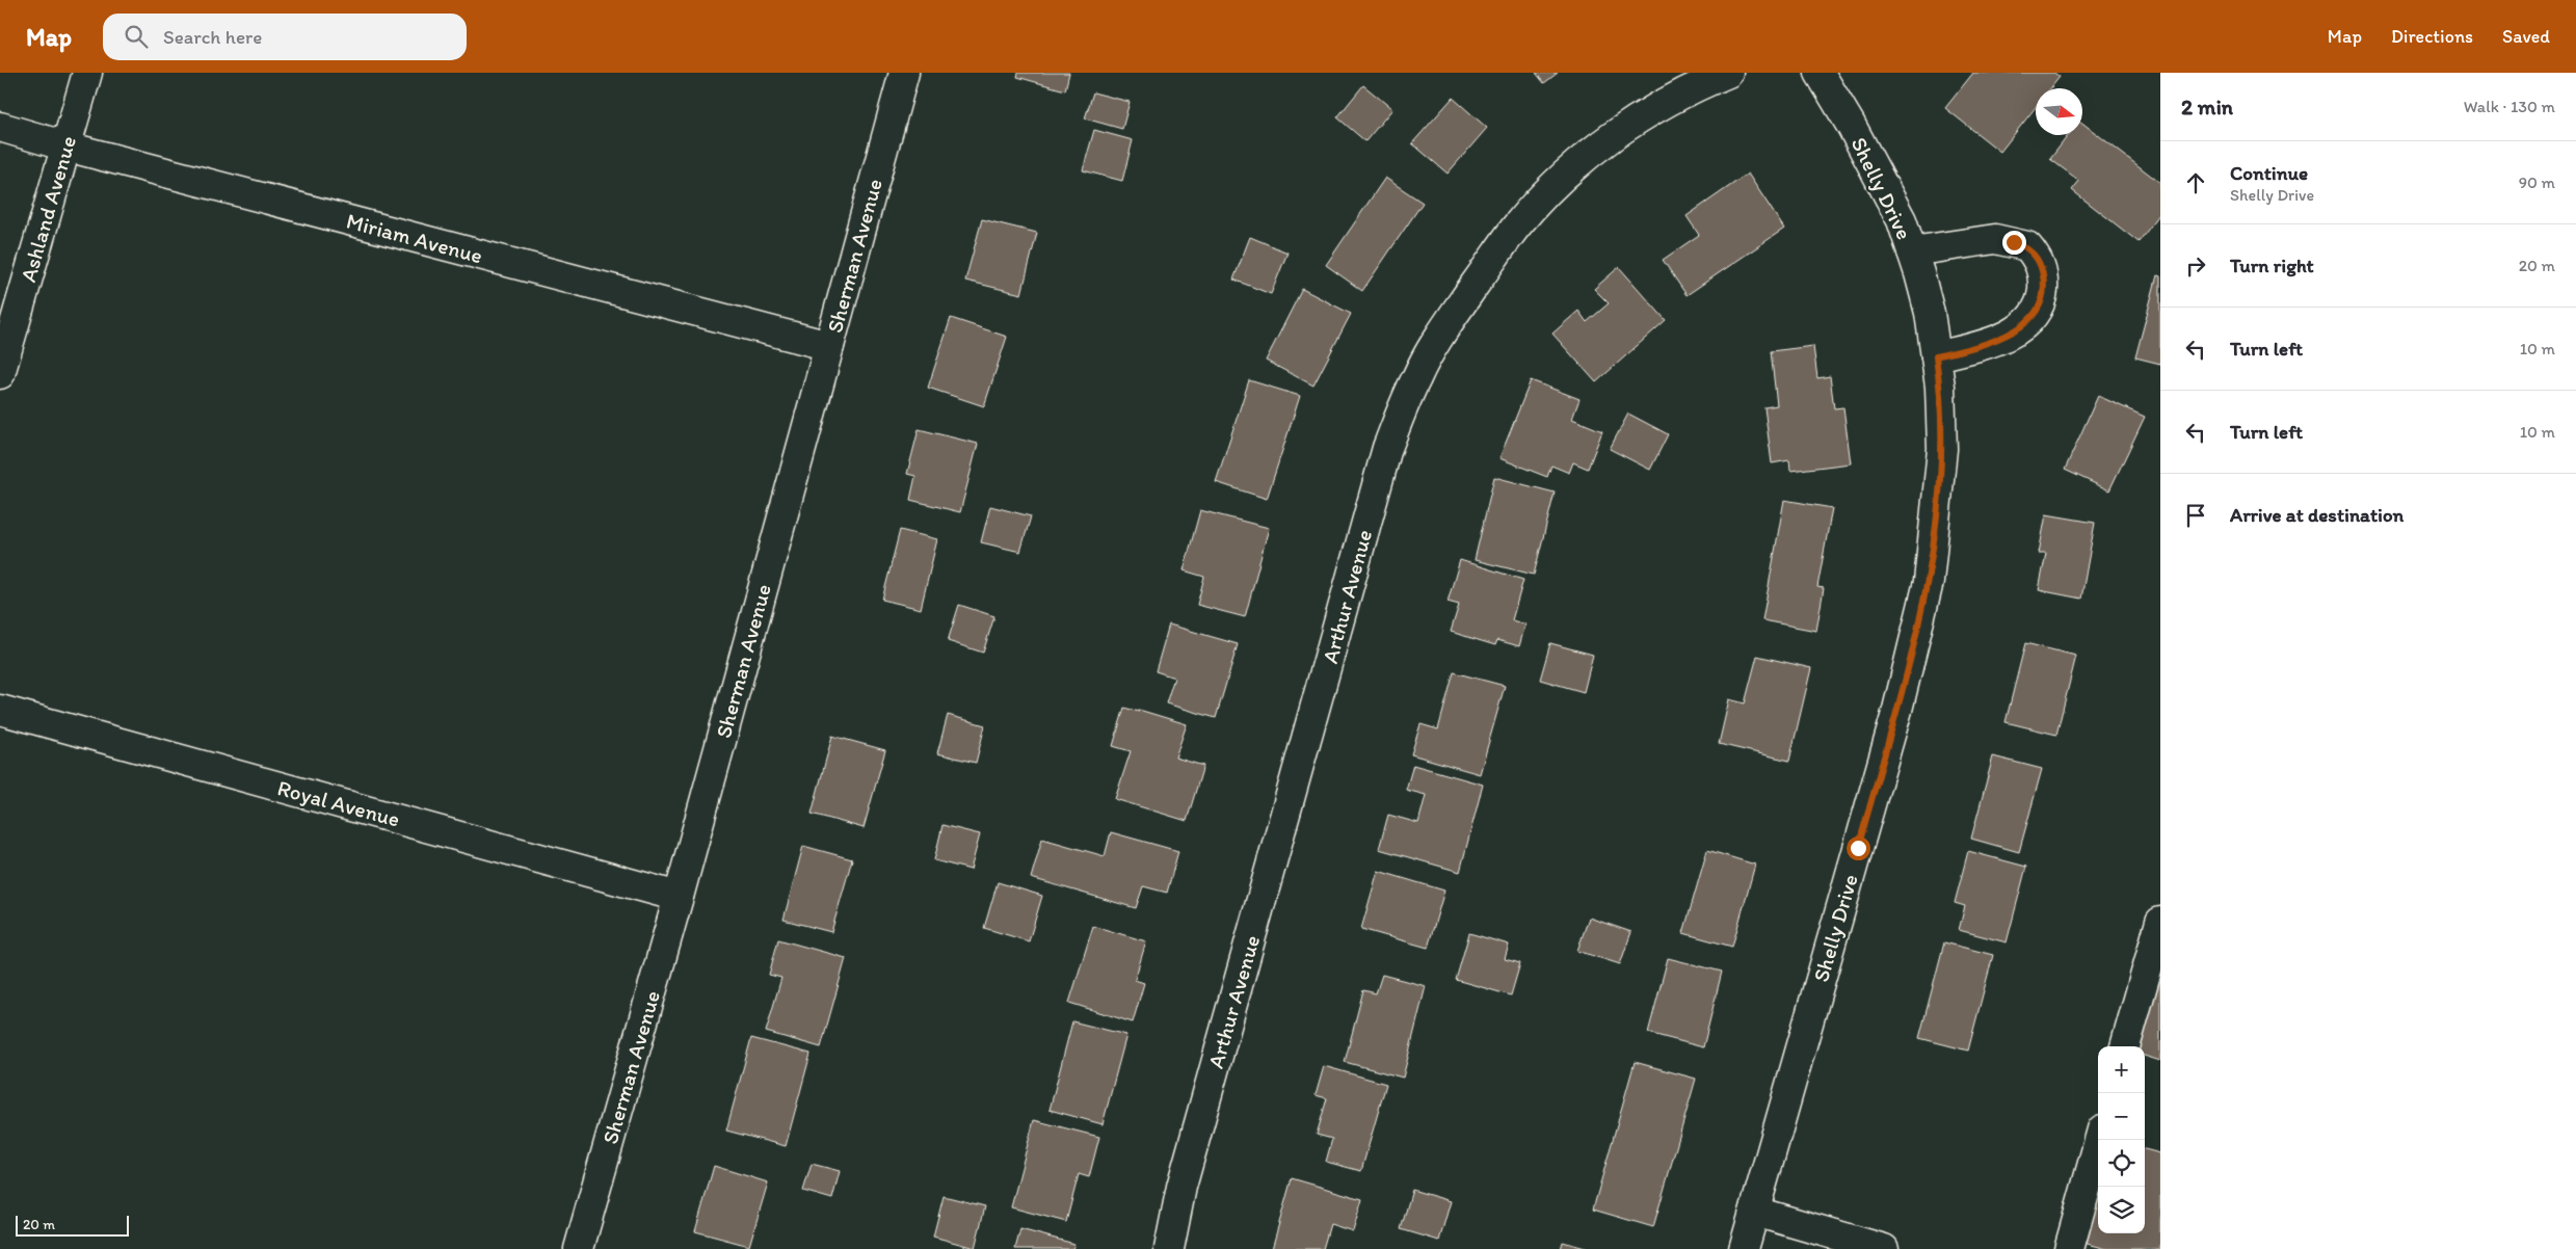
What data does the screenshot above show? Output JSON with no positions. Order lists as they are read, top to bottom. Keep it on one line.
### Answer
{"streets":{"street":["Shelly Drive","Ashland Avenue","Miriam Avenue","Sherman Avenue","Arthur Avenue","Royal Avenue"]},"crossings":[["Ashland Avenue","Miriam Avenue"],["Miriam Avenue","Sherman Avenue"],["Sherman Avenue","Royal Avenue"]],"scale_bar":"20 m","north":"right","page":{"header":"Map","search":"Search here","nav":["Map","Directions","Saved"],"heading":["2 min","Walk · 130 m"],"list":[["Continue","Shelly Drive","90 m"],["Turn right","20 m"],["Turn left","10 m"],["Turn left","10 m"],"Arrive at destination"],"map_buttons":["+","−"],"scale":"20 m"}}
